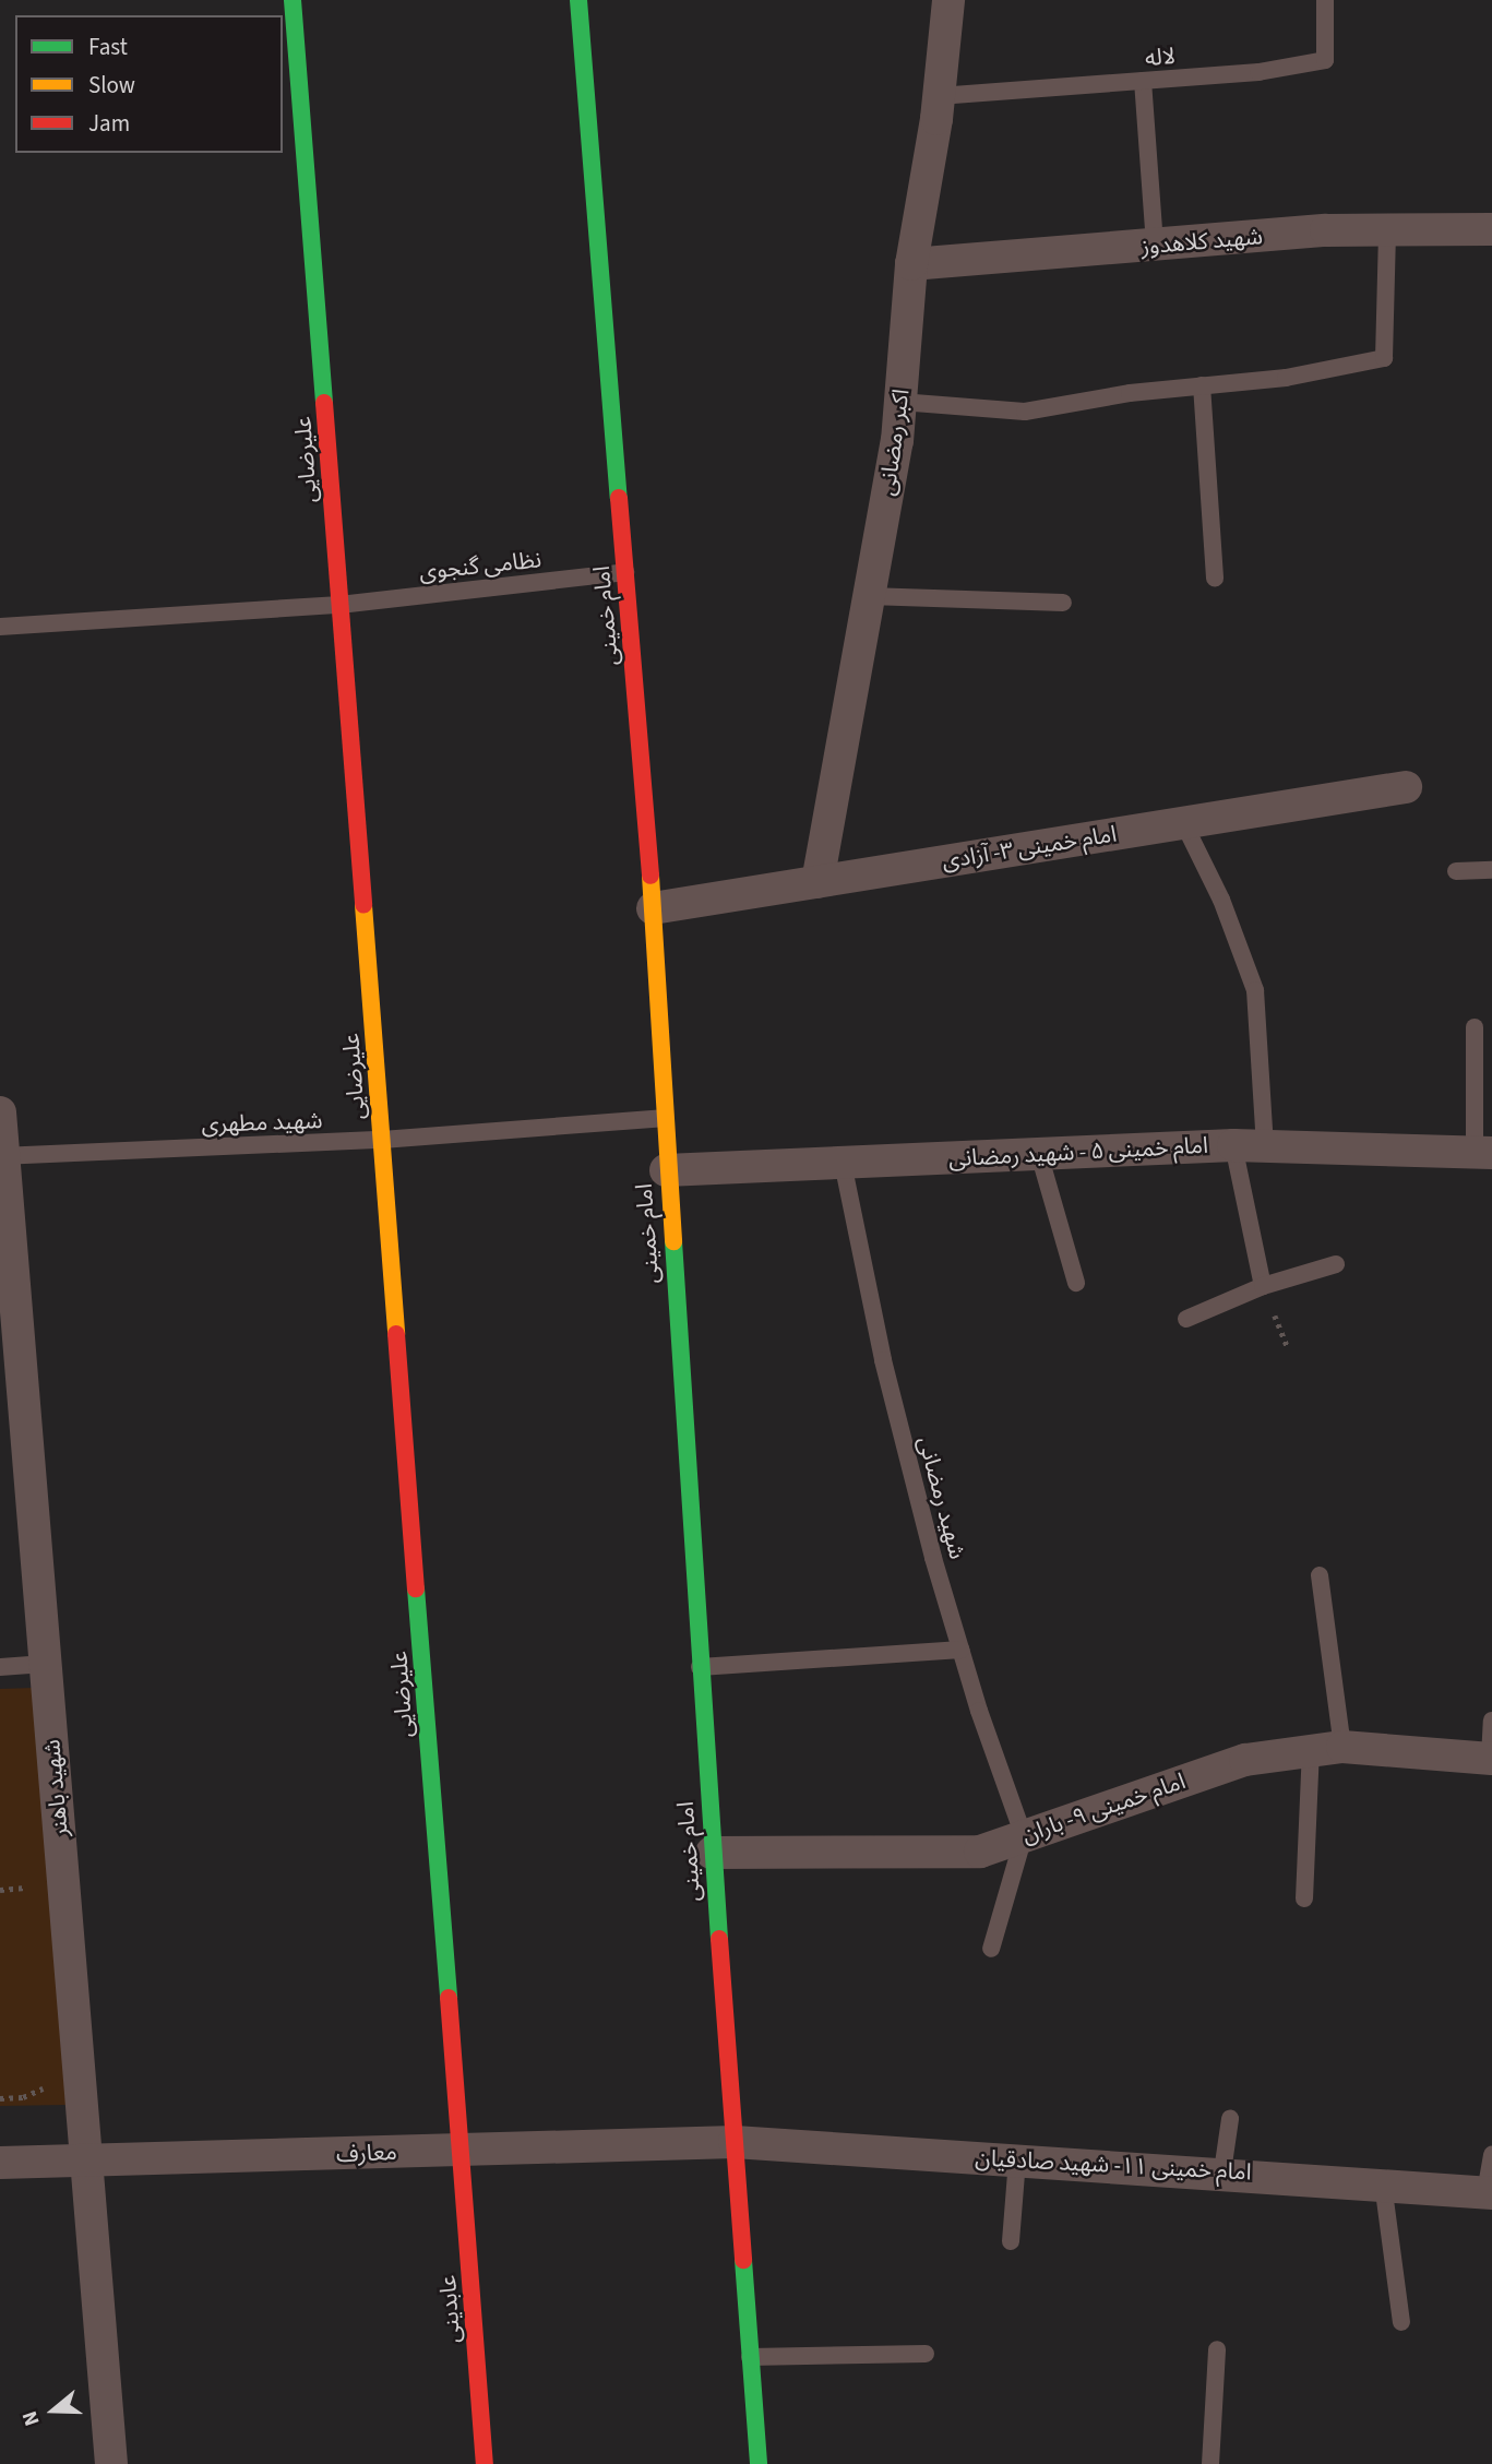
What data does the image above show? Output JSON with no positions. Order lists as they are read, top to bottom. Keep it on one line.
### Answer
{"streets":{"main road":["علیرضایی","امام خمینی","عابدینی"],"street":["شهید کلاهدوز","اکبر رمضانی","امام خمینی ۳- آزادی","امام خمینی ۵ - شهید رمضانی","شهید باهنر","امام خمینی ۹- باران","معارف","امام خمینی ۱۱- شهید صادقیان"],"lane":["لاله","نظامی گنجوی","شهید مطهری","شهید رمضانی"]},"crossings":[["لاله","اکبر رمضانی"],["شهید کلاهدوز","اکبر رمضانی"],["اکبر رمضانی","امام خمینی ۳- آزادی"],["علیرضایی","نظامی گنجوی"],["علیرضایی","شهید مطهری"],["علیرضایی","معارف"],["علیرضایی","عابدینی"],["نظامی گنجوی","امام خمینی"],["امام خمینی","امام خمینی ۳- آزادی"],["امام خمینی","شهید مطهری"],["امام خمینی","امام خمینی ۵ - شهید رمضانی"],["امام خمینی","امام خمینی ۹- باران"],["امام خمینی","معارف"],["امام خمینی","امام خمینی ۱۱- شهید صادقیان"],["شهید مطهری","شهید باهنر"],["امام خمینی ۵ - شهید رمضانی","شهید رمضانی"],["شهید رمضانی","امام خمینی ۹- باران"],["شهید باهنر","معارف"],["معارف","امام خمینی ۱۱- شهید صادقیان"],["معارف","عابدینی"]],"legend":["Fast","Slow","Jam"],"north":"left"}
